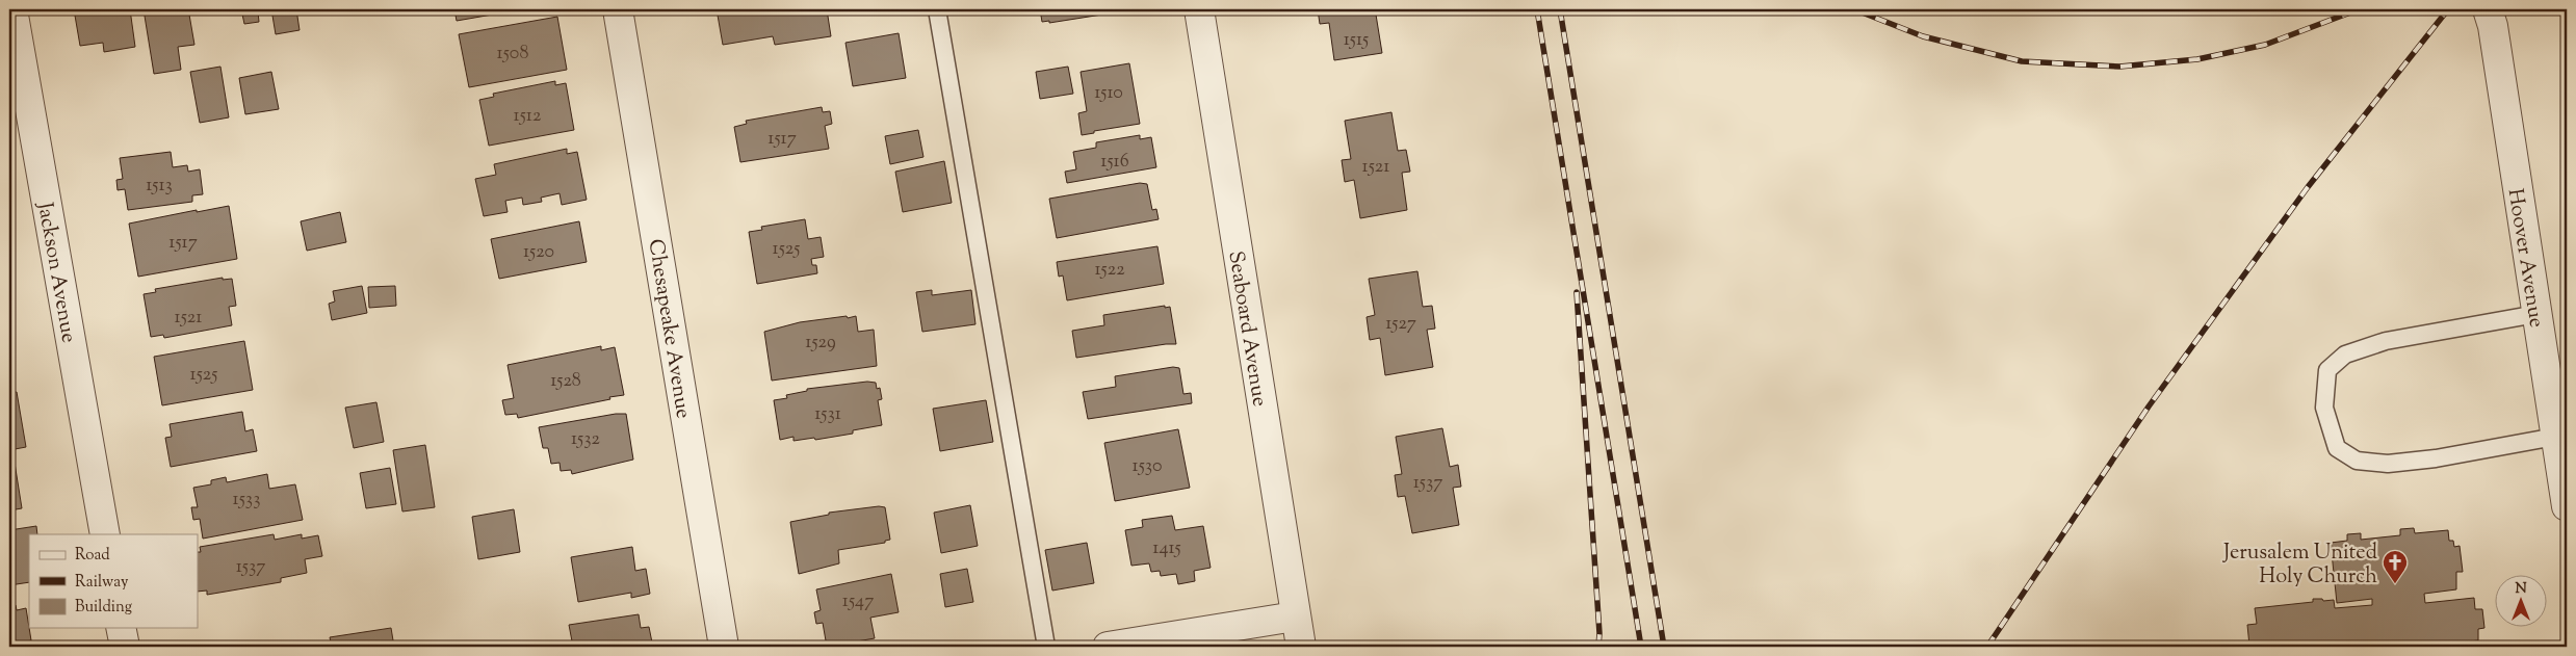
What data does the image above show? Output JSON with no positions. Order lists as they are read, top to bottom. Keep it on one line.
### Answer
{"streets":{"street":["Hoover Avenue","Jackson Avenue","Chesapeake Avenue","Seaboard Avenue"]},"places":{"church":["Jerusalem United Holy Church"]},"house_numbers":["1515","1508","1510","1512","1517","1516","1521","1513","1517","1525","1520","1522","1521","1527","1529","1525","1528","1531","1532","1530","1537","1533","1415","1537","1547"],"legend":["Road","Railway","Building"],"north":"top"}
